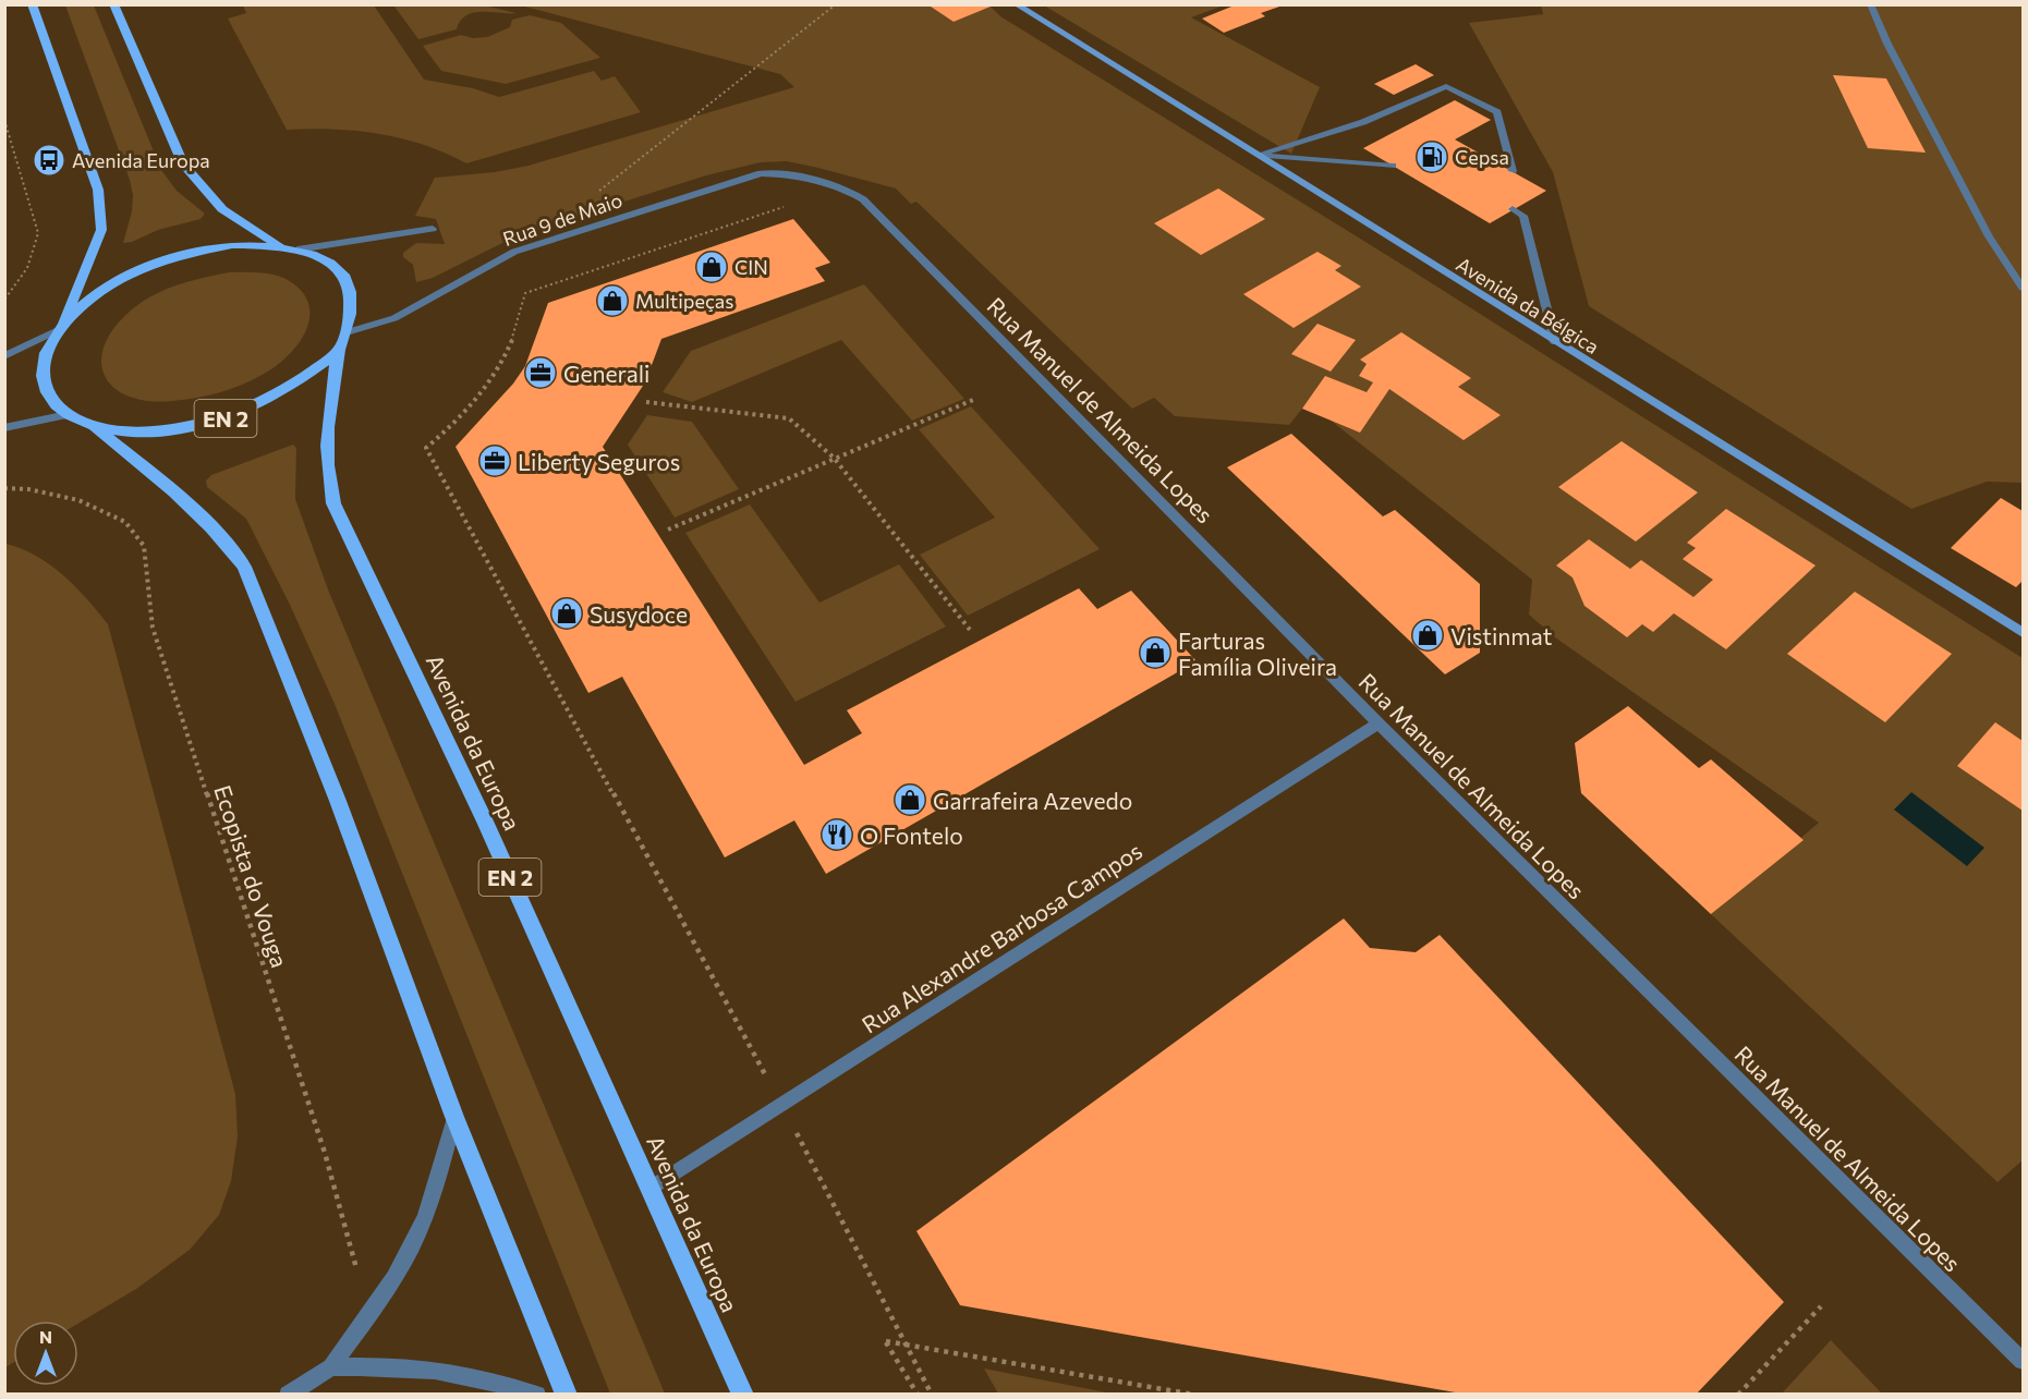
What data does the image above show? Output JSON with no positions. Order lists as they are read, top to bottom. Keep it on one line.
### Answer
{"streets":{"main road":["Avenida da Bélgica","EN 2","Avenida da Europa"],"street":["Rua 9 de Maio","Rua Manuel de Almeida Lopes","Rua Alexandre Barbosa Campos"],"path":["Ecopista do Vouga"]},"crossings":[["Rua 9 de Maio","Rua Manuel de Almeida Lopes"],["Rua 9 de Maio","EN 2"],["Rua Manuel de Almeida Lopes","Rua Alexandre Barbosa Campos"],["EN 2","Avenida da Europa"],["Avenida da Europa","Rua Alexandre Barbosa Campos"]],"places":{"fuel station":["Cepsa"],"bus stop":["Avenida Europa"],"shop":["CIN","Multipeças","Susydoce","Vistinmat","Farturas Família Oliveira","Garrafeira Azevedo"],"office":["Generali","Liberty Seguros"],"restaurant":["O Fontelo"]},"north":"top"}
